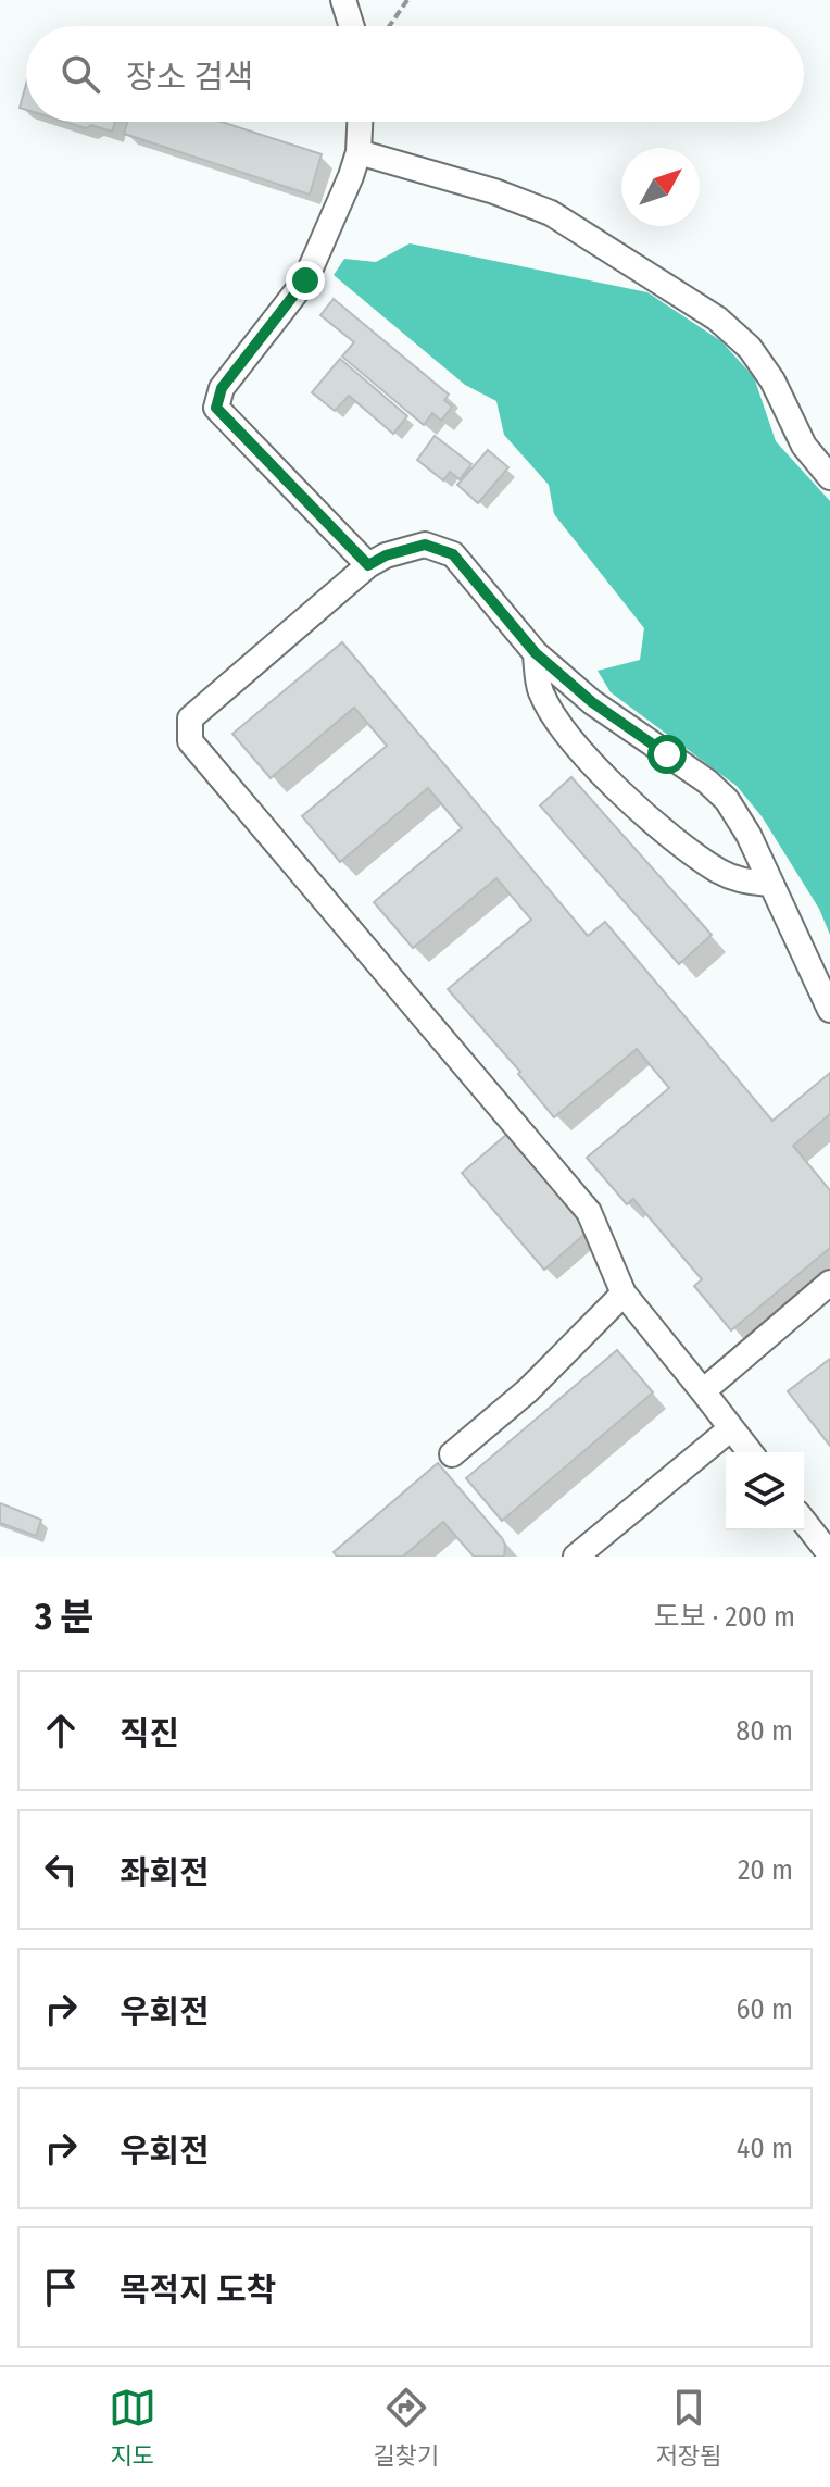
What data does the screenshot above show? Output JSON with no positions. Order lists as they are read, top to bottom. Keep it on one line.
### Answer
{"north":"top right","page":{"search":"장소 검색","heading":["3 분","도보 · 200 m"],"list":[["직진","80 m"],["좌회전","20 m"],["우회전","60 m"],["우회전","40 m"],"목적지 도착"],"nav":["지도","길찾기","저장됨"]}}
